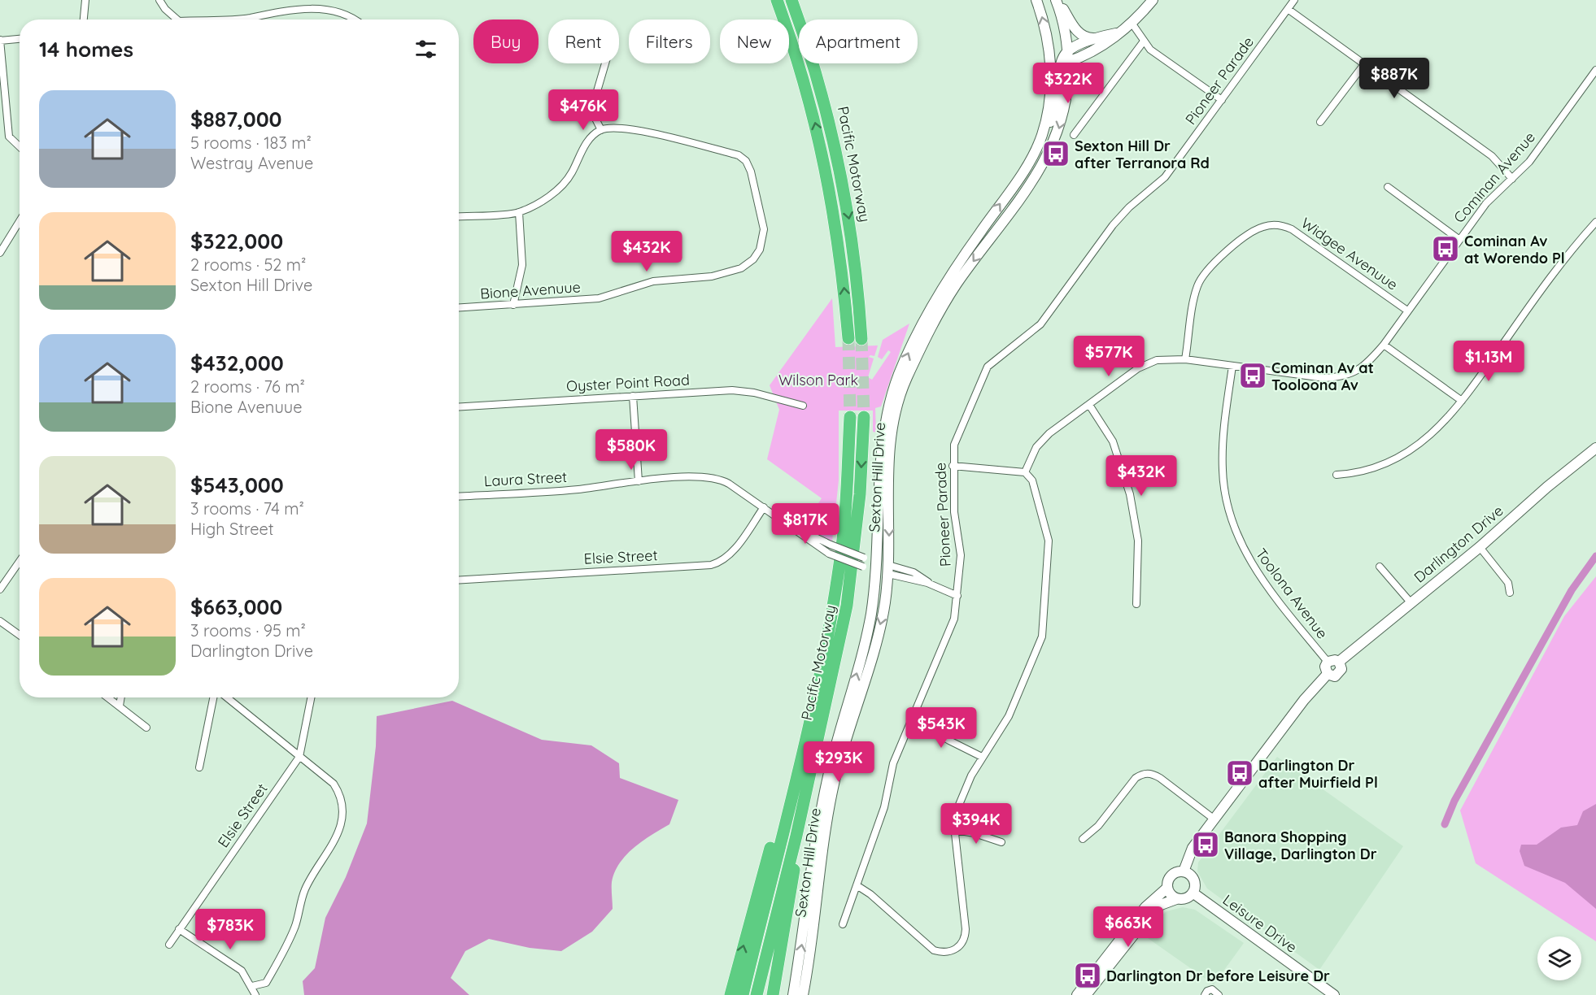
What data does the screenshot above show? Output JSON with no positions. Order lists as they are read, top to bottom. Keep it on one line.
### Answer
{"streets":{"highway":["Pacific Motorway"],"street":["Pioneer Parade","Cominan Avenue","Widgee Avenuue","Bione Avenuue","Oyster Point Road","Sexton Hill Drive","Laura Street","Darlington Drive","Elsie Street","Toolona Avenue","Leisure Drive"]},"crossings":[["Cominan Avenue","Widgee Avenuue"],["Cominan Avenue","Toolona Avenue"],["Sexton Hill Drive","Laura Street"],["Laura Street","Elsie Street"],["Darlington Drive","Toolona Avenue"]],"parks":["Wilson Park"],"places":{"bus stop":["Sexton Hill Dr after Terranora Rd","Cominan Av at Worendo Pl","Cominan Av at Tooloona Av","Darlington Dr after Muirfield Pl","Banora Shopping Village, Darlington Dr","Darlington Dr before Leisure Dr"]},"page":{"chip":["Buy","Rent","Filters","New","Apartment"],"heading":"14 homes","price":["$887K","$322K","$476K","$432K","$577K","$1.13M","$580K","$432K","$817K","$543K","$293K","$394K","$663K","$783K"],"list":[{"name":"$887,000","note":"5 rooms · 183 m² · Westray Avenue"},{"name":"$322,000","note":"2 rooms · 52 m² · Sexton Hill Drive"},{"name":"$432,000","note":"2 rooms · 76 m² · Bione Avenuue"},{"name":"$543,000","note":"3 rooms · 74 m² · High Street"},{"name":"$663,000","note":"3 rooms · 95 m² · Darlington Drive"}]}}
